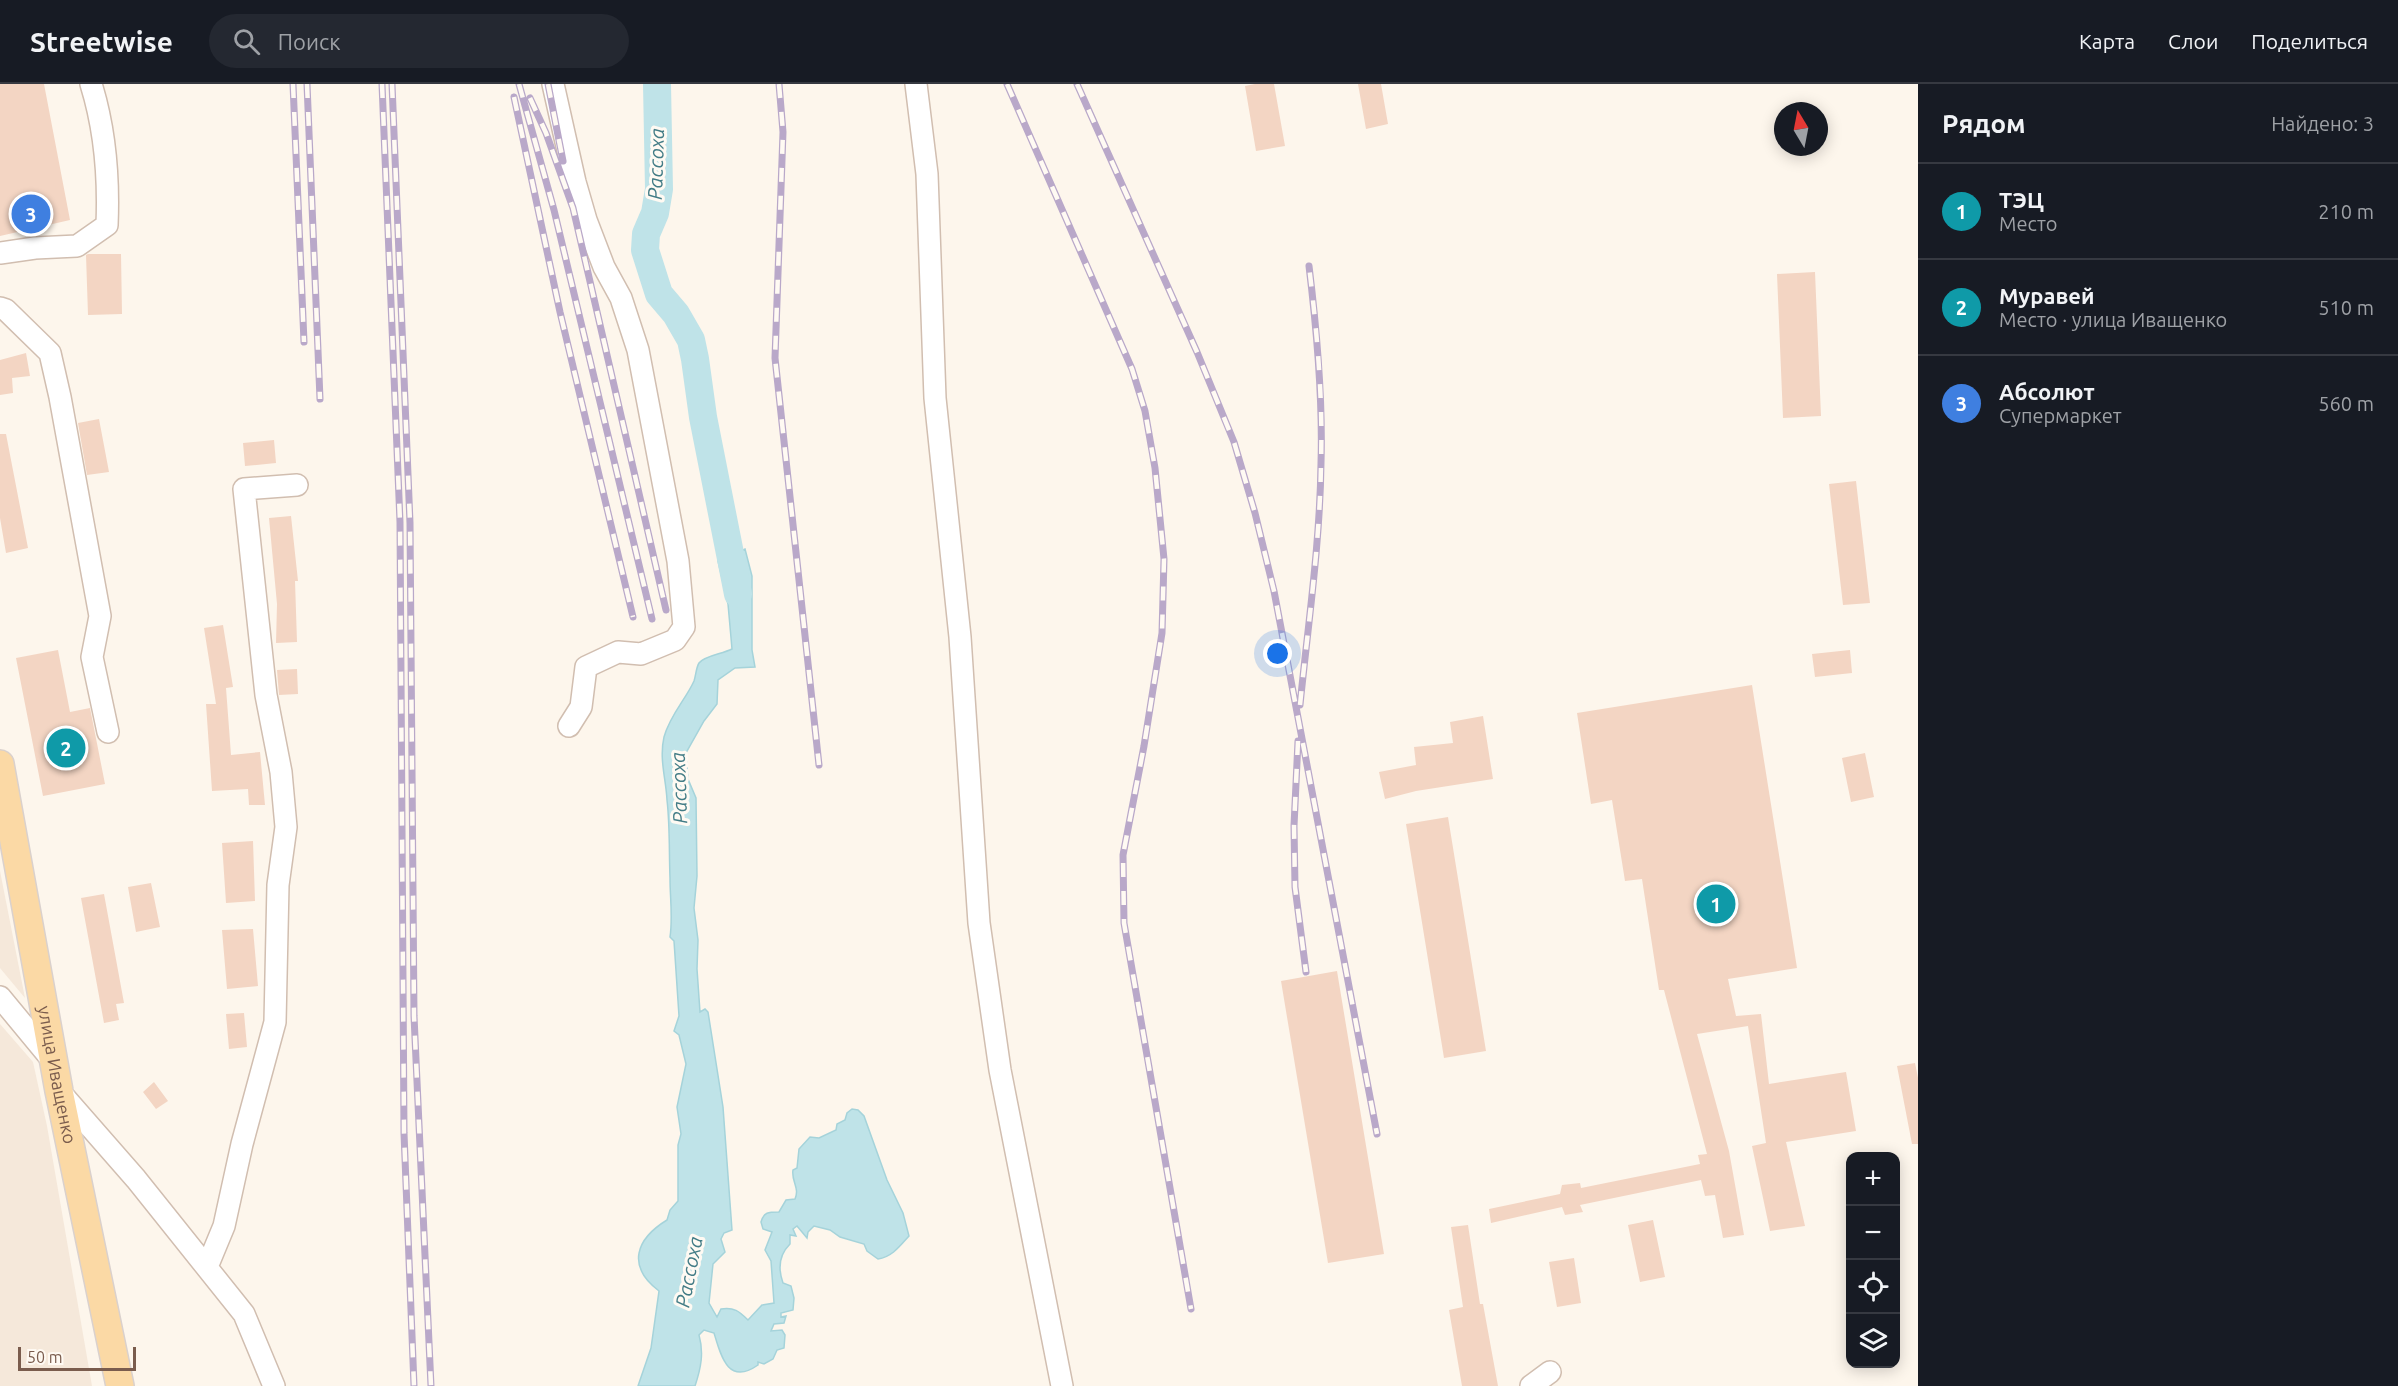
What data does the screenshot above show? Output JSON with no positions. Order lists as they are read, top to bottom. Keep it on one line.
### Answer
{"streets":{"main road":["улица Иващенко"]},"water":["Рассоха"],"scale_bar":"50 m","north":"top","page":{"header":"Streetwise","search":"Поиск","nav":["Карта","Слои","Поделиться"],"heading":["Рядом","Найдено: 3"],"list":[{"mark":"1","name":"ТЭЦ","note":"Место","value":"210 m"},{"mark":"2","name":"Муравей","note":"Место · улица Иващенко","value":"510 m"},{"mark":"3","name":"Абсолют","note":"Супермаркет","value":"560 m"}],"pins":["3","2","1"],"map_buttons":["+","−"],"scale":"50 m"}}
